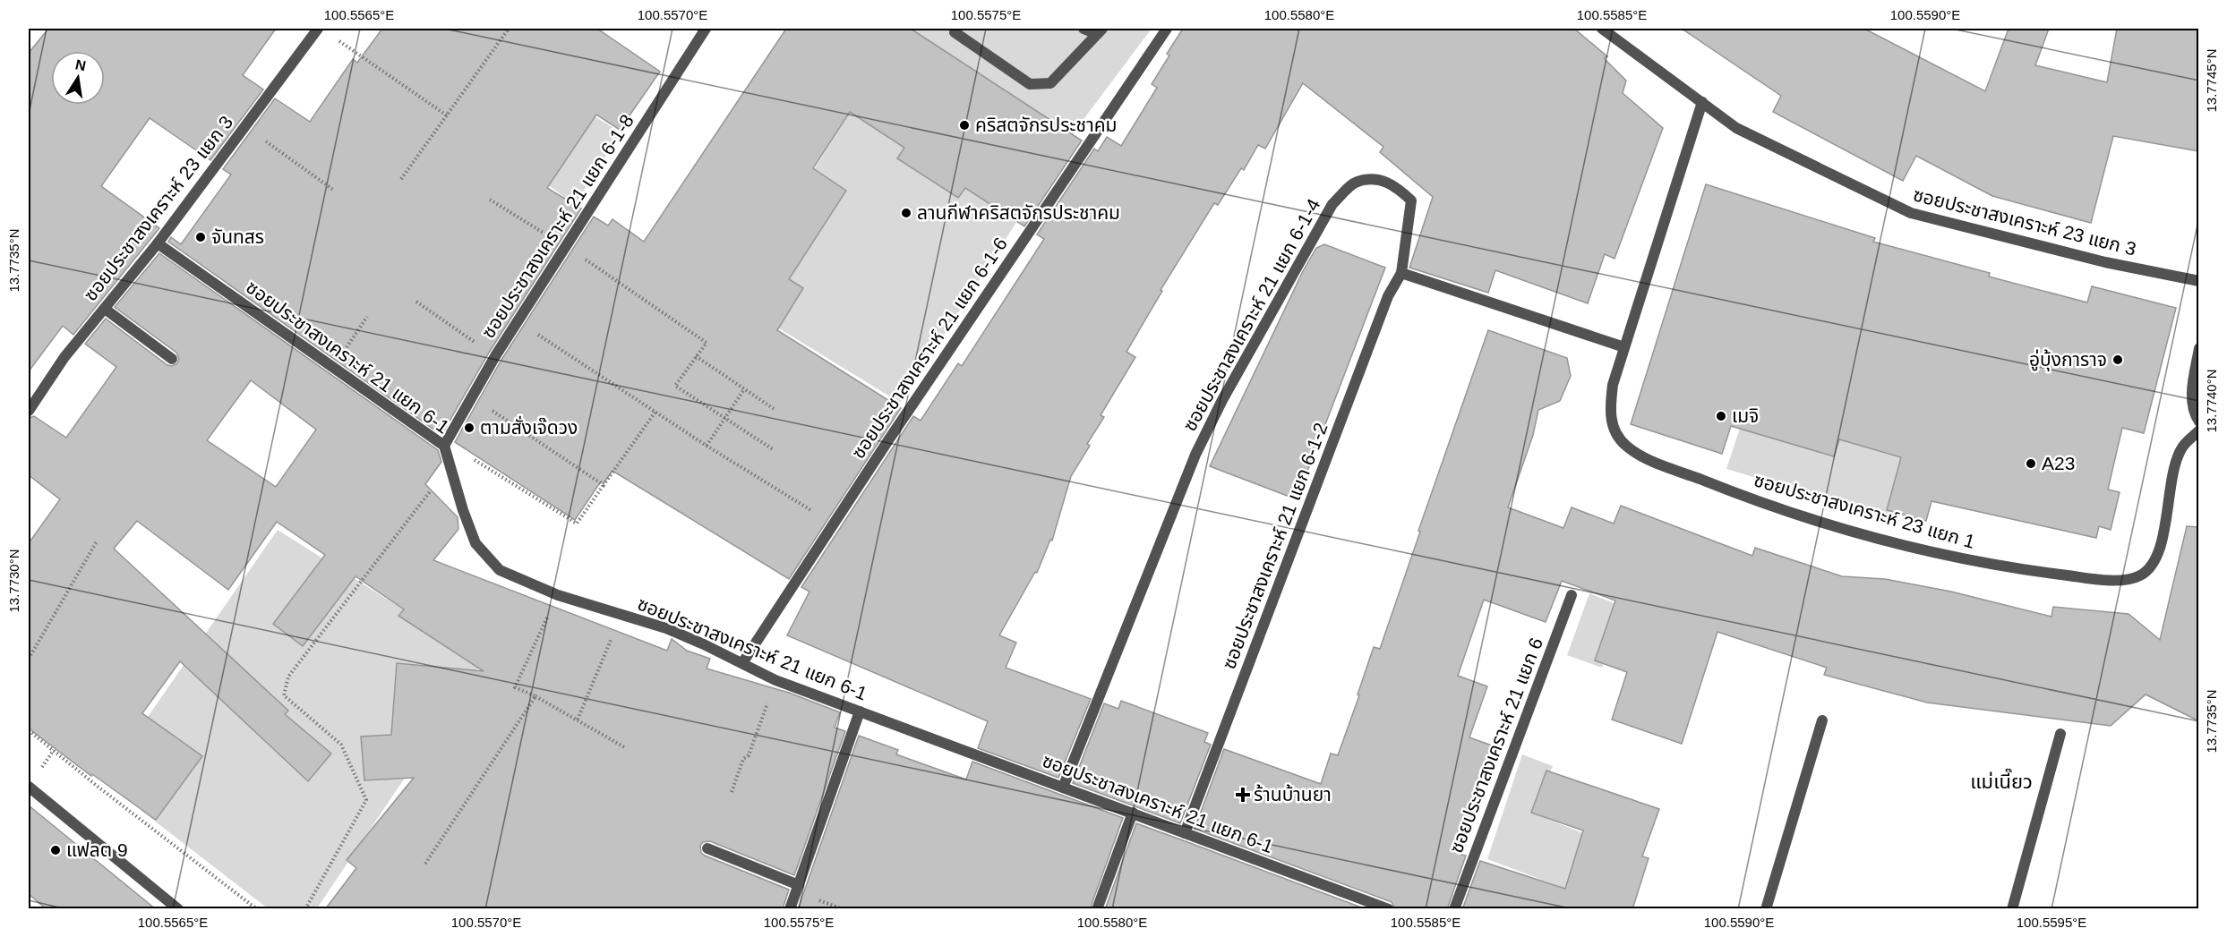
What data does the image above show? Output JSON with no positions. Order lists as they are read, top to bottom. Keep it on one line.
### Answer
{"streets":{"street":["ซอยประชาสงเคราะห์ 23 แยก 3","ซอยประชาสงเคราะห์ 21 แยก 6-1-8","ซอยประชาสงเคราะห์ 21 แยก 6-1-4","ซอยประชาสงเคราะห์ 21 แยก 6-1-6","ซอยประชาสงเคราะห์ 21 แยก 6-1","ซอยประชาสงเคราะห์ 23 แยก 1","ซอยประชาสงเคราะห์ 21 แยก 6-1-2","ซอยประชาสงเคราะห์ 21 แยก 6"]},"crossings":[["ซอยประชาสงเคราะห์ 23 แยก 3","ซอยประชาสงเคราะห์ 21 แยก 6-1"],["ซอยประชาสงเคราะห์ 23 แยก 3","ซอยประชาสงเคราะห์ 23 แยก 1"],["ซอยประชาสงเคราะห์ 21 แยก 6-1-8","ซอยประชาสงเคราะห์ 21 แยก 6-1"],["ซอยประชาสงเคราะห์ 21 แยก 6-1-4","ซอยประชาสงเคราะห์ 21 แยก 6-1"],["ซอยประชาสงเคราะห์ 21 แยก 6-1-4","ซอยประชาสงเคราะห์ 21 แยก 6-1-2"],["ซอยประชาสงเคราะห์ 21 แยก 6-1-6","ซอยประชาสงเคราะห์ 21 แยก 6-1"],["ซอยประชาสงเคราะห์ 21 แยก 6-1","ซอยประชาสงเคราะห์ 21 แยก 6-1-2"]],"districts":["แม่เนี๊ยว"],"places":{"other":["คริสตจักรประชาคม","ลานกีฬาคริสตจักรประชาคม","จันทสร","อู่บุ้งการาจ","เมจิ","ตามสั่งเจ๊ดวง","A23","แฟลต 9"],"health":["ร้านบ้านยา"]},"north":"top","coordinates":["100.5565°E","100.5570°E","100.5575°E","100.5580°E","100.5585°E","100.5590°E","13.7745°N","13.7735°N","13.7740°N","13.7730°N","100.5595°E"]}
